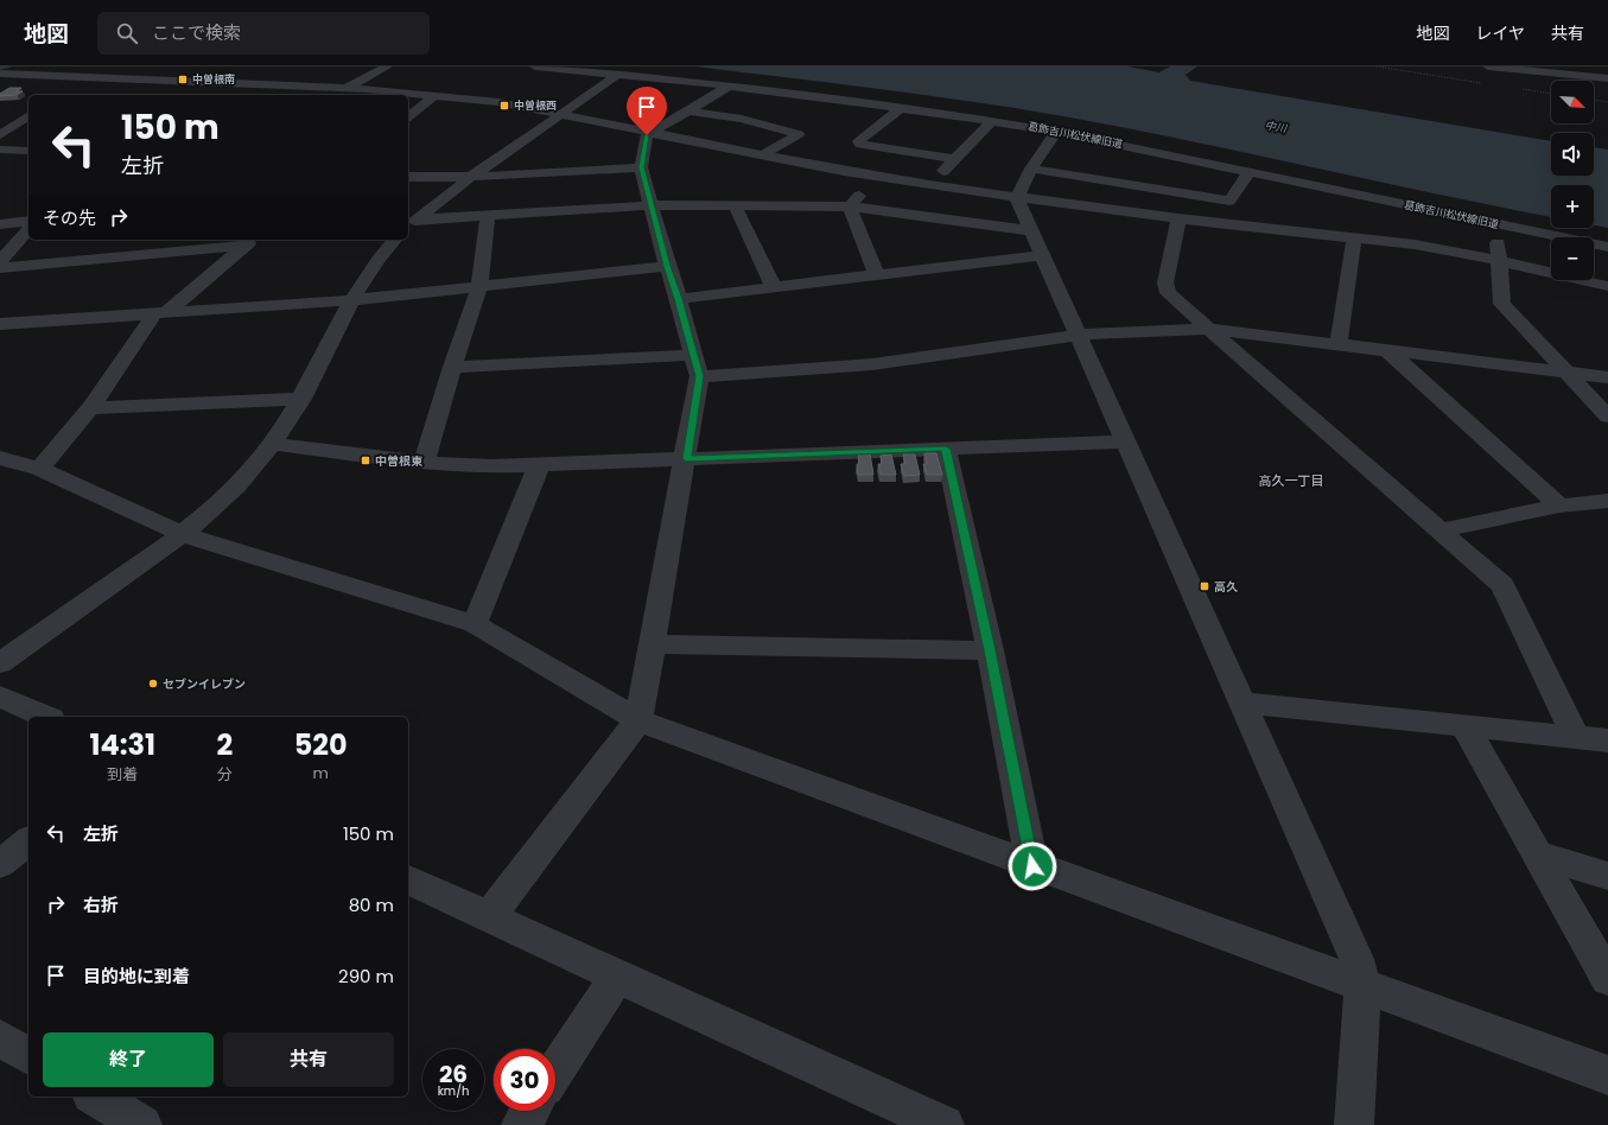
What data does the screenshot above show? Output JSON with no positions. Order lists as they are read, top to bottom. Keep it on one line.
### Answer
{"streets":{"street":["葛飾吉川松伏線旧道"]},"districts":["高久一丁目"],"water":["中川"],"places":{"transit":["中曽根南","中曽根西","中曽根東","高久"],"other":["セブンイレブン"]},"north":"bottom right","page":{"header":"地図","search":"ここで検索","nav":["地図","レイヤ","共有"],"map_buttons":["+","−"],"turn":["150 m","左折"],"then":"その先","eta":["14:31","到着","2","分","520","m"],"list":[{"name":"左折","value":"150 m"},{"name":"右折","value":"80 m"},{"name":"目的地に到着","value":"290 m"}],"buttons":["終了","共有"],"speed":"26 km/h","limit":"30"}}
